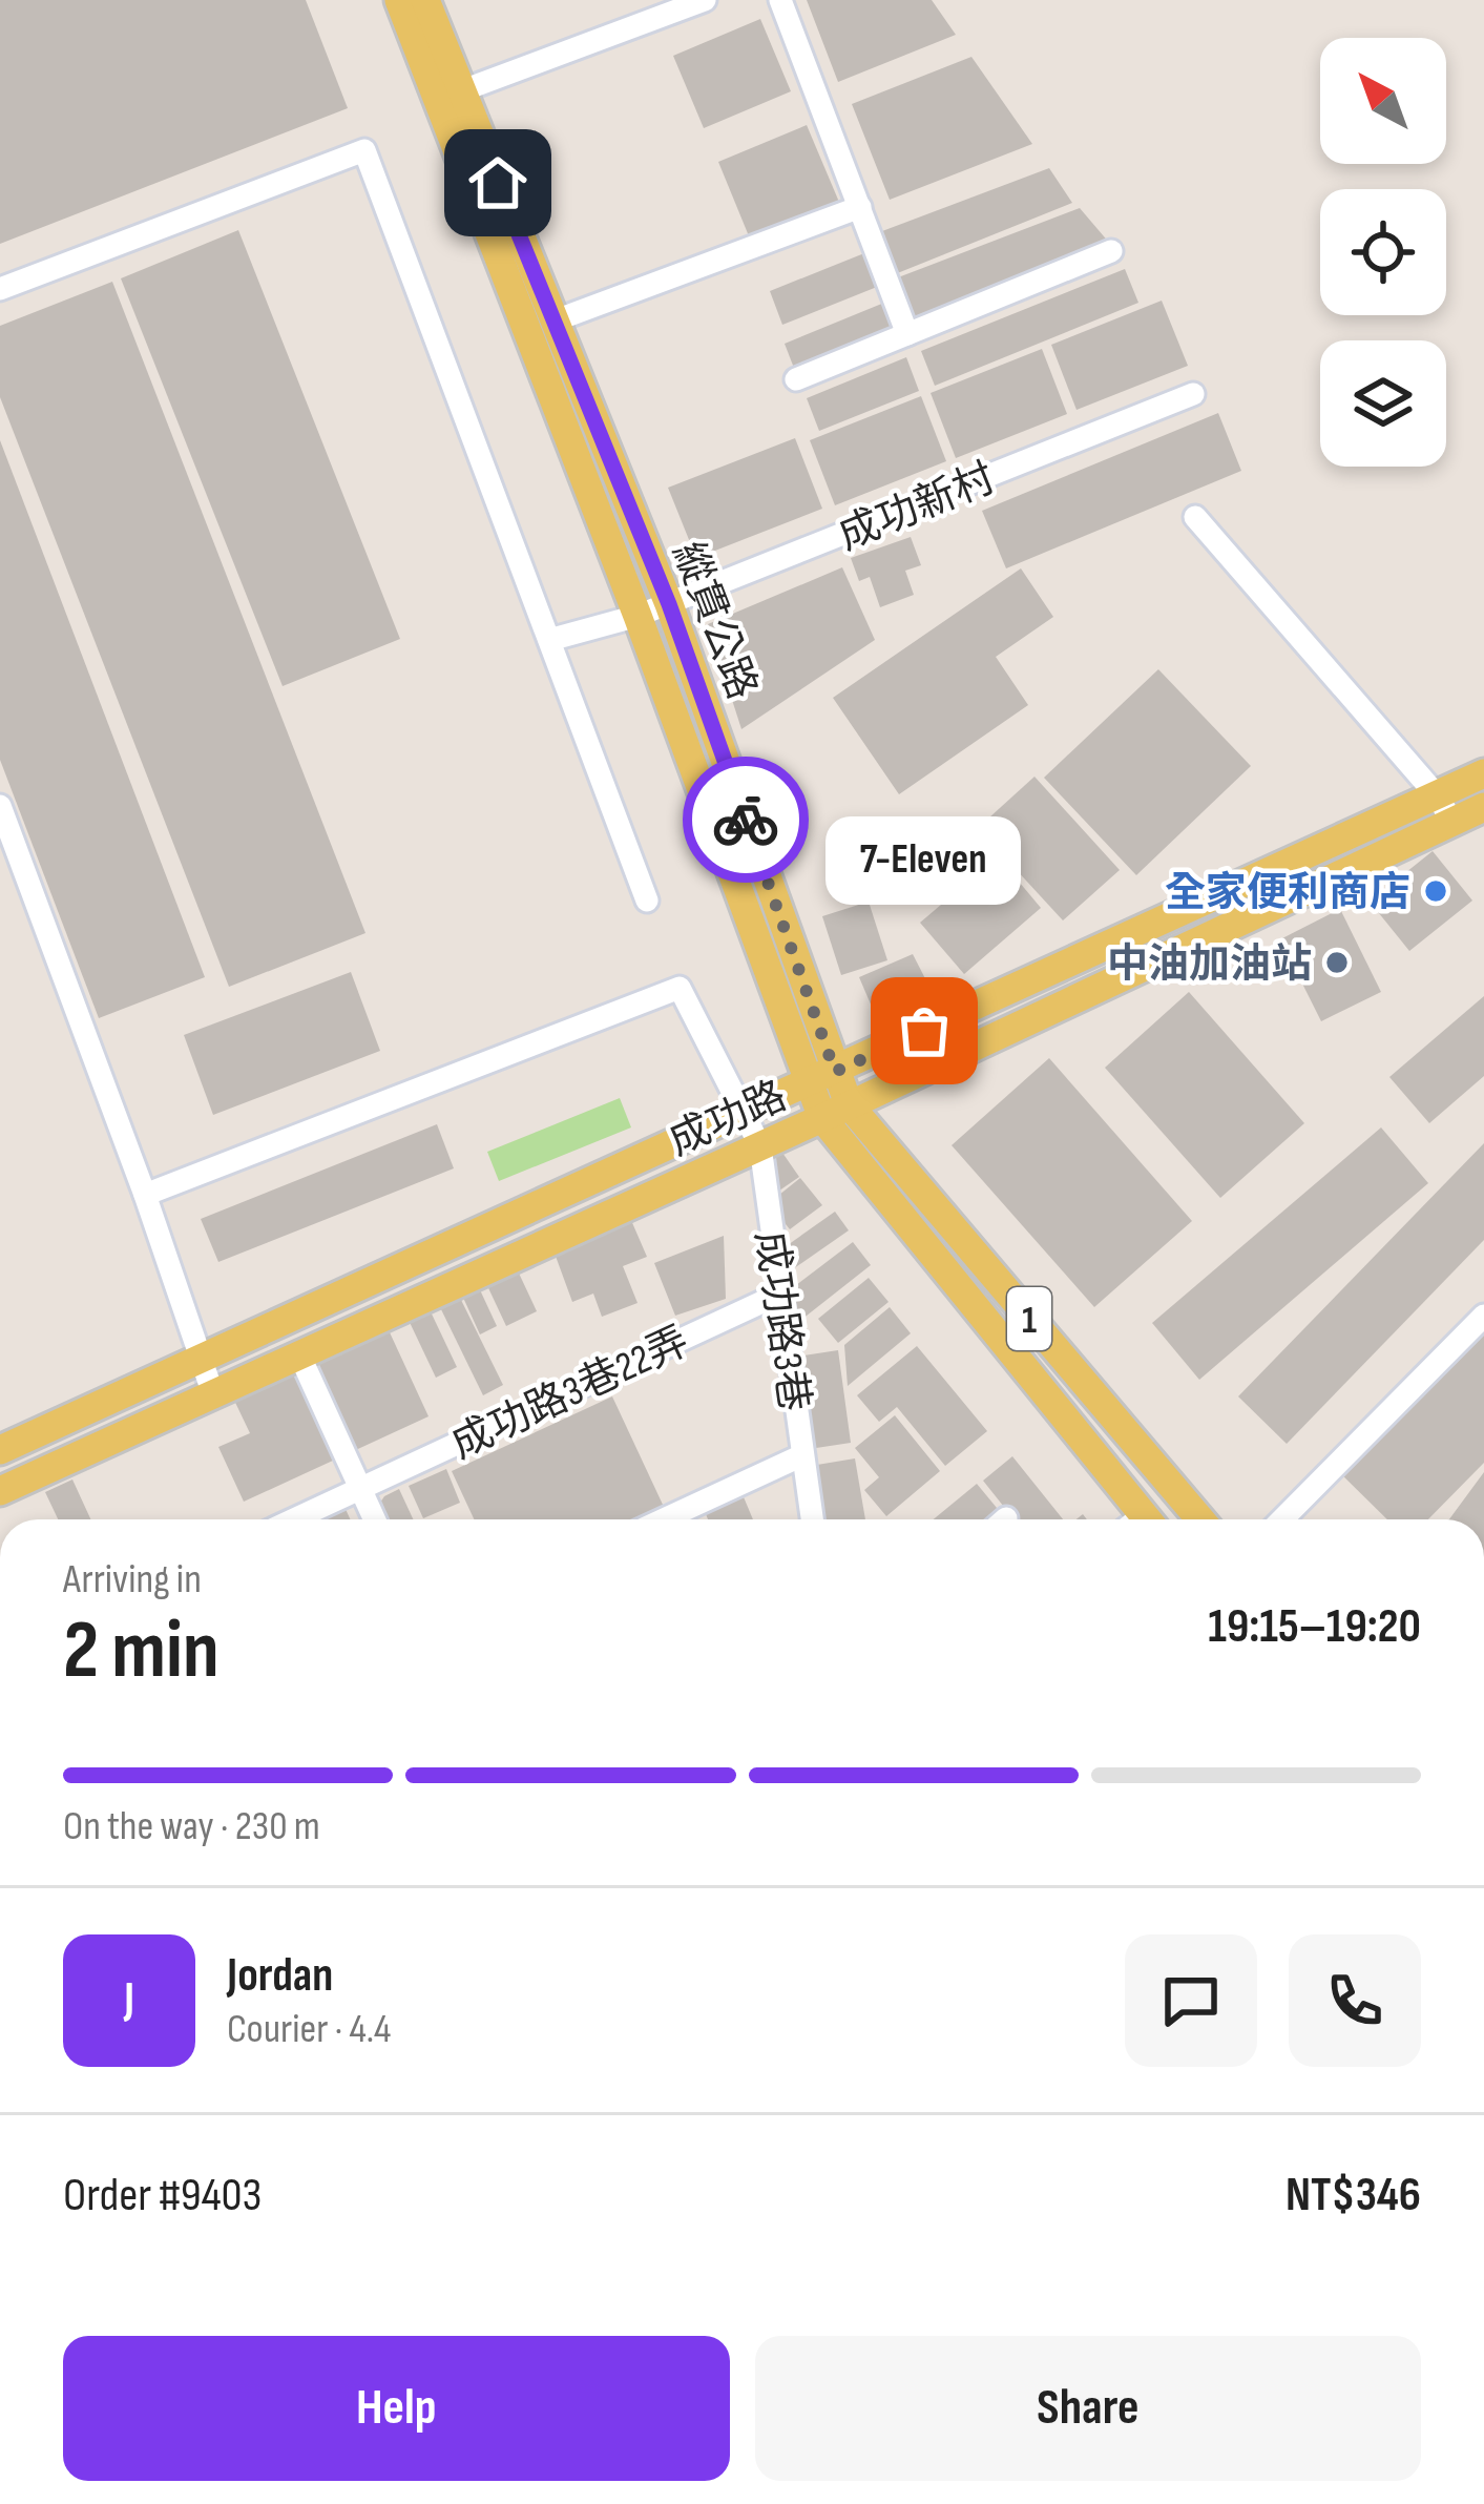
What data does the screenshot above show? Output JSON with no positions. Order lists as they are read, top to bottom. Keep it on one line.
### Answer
{"streets":{"main road":["縱貫公路","成功路","1"],"street":["成功新村","成功路3巷","成功路3巷22弄"]},"crossings":[["成功新村","縱貫公路"],["縱貫公路","成功路"],["成功路","成功路3巷"],["成功路3巷","成功路3巷22弄"]],"places":["全家便利商店","中油加油站","7-Eleven"],"north":"top left","page":{"bubble":"7-Eleven","heading":["2 min","Arriving in","19:15–19:20"],"panel":["Jordan","Courier · 4.4","Order #9403","NT$346"],"bar":"On the way · 230 m","round":"J","buttons":["Help","Share"]}}
